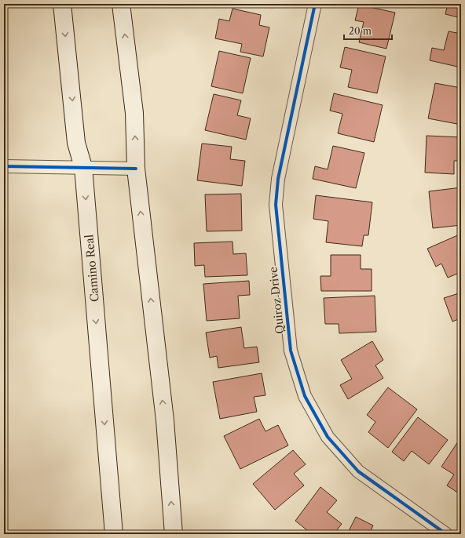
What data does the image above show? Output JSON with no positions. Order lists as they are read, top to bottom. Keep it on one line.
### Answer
{"streets":{"main road":["Camino Real"],"street":["Quiroz Drive"]},"scale_bar":"20 m"}
